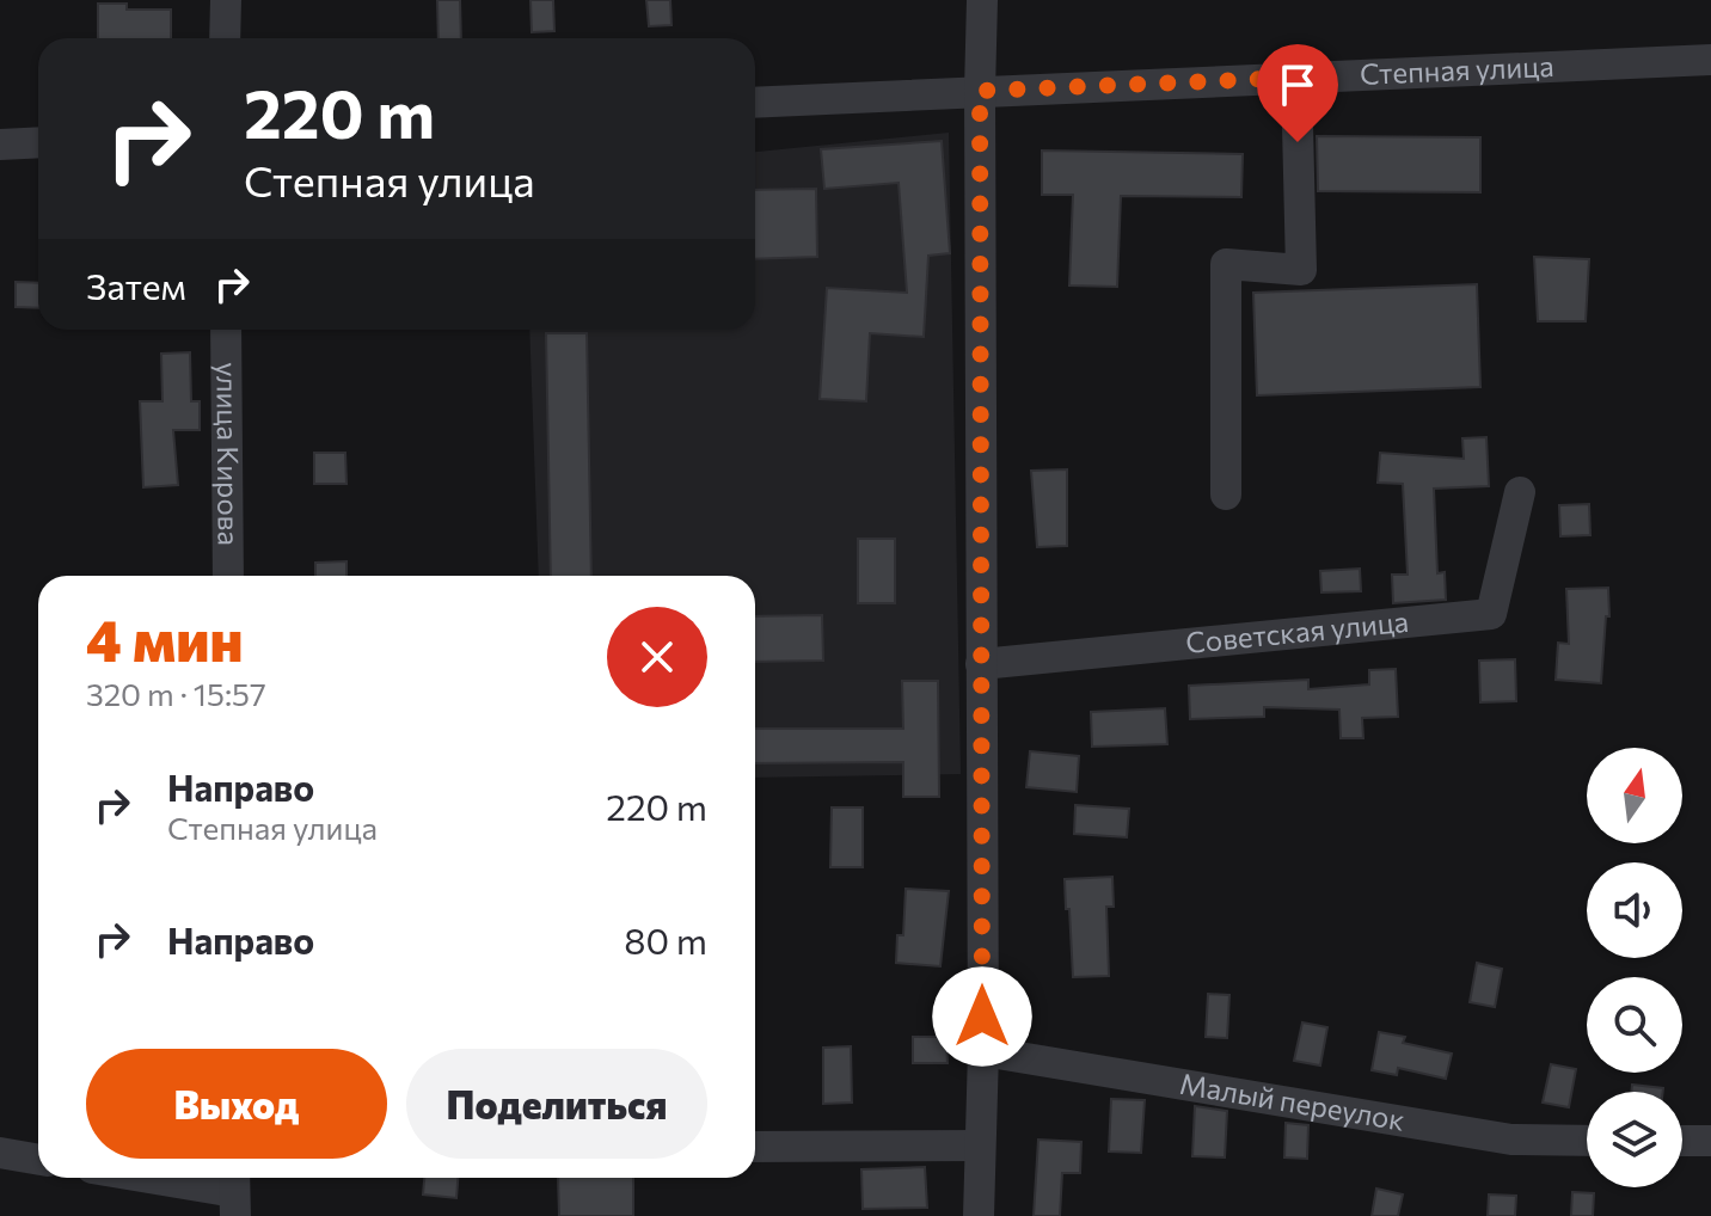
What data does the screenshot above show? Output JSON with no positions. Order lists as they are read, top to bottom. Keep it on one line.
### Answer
{"streets":{"street":["Степная улица","улица Кирова","Советская улица","Малый переулок"]},"north":"top","page":{"turn":["220 m","Степная улица"],"then":"Затем","heading":["4 мин","320 m · 15:57"],"list":[{"name":"Направо","note":"Степная улица","value":"220 m"},{"name":"Направо","value":"80 m"}],"buttons":["Выход","Поделиться"]}}
